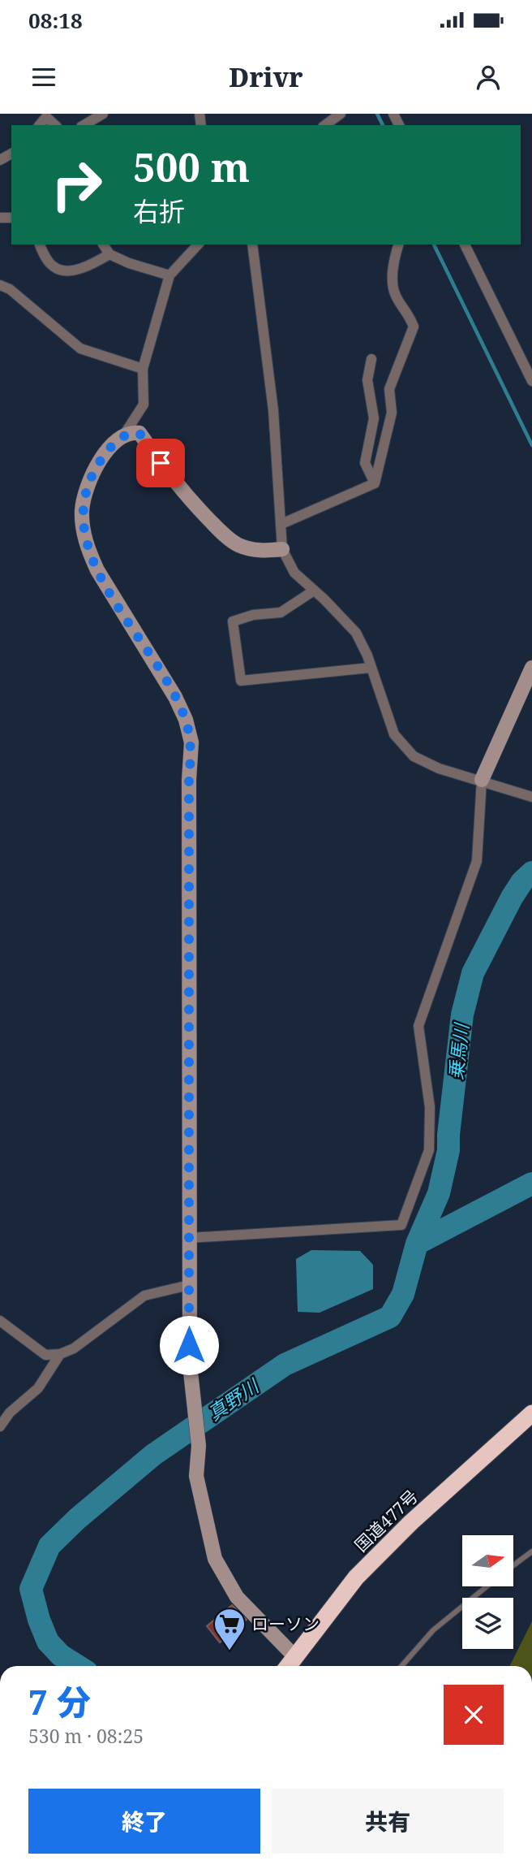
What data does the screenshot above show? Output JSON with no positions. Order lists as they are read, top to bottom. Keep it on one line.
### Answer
{"streets":{"highway":["国道477号"]},"water":["乗馬川","真野川"],"places":{"supermarket":["ローソン"]},"north":"right","page":{"status":"08:18","header":"Drivr","turn":["500 m","右折"],"heading":["7 分","530 m · 08:25"],"buttons":["終了","共有"]}}
